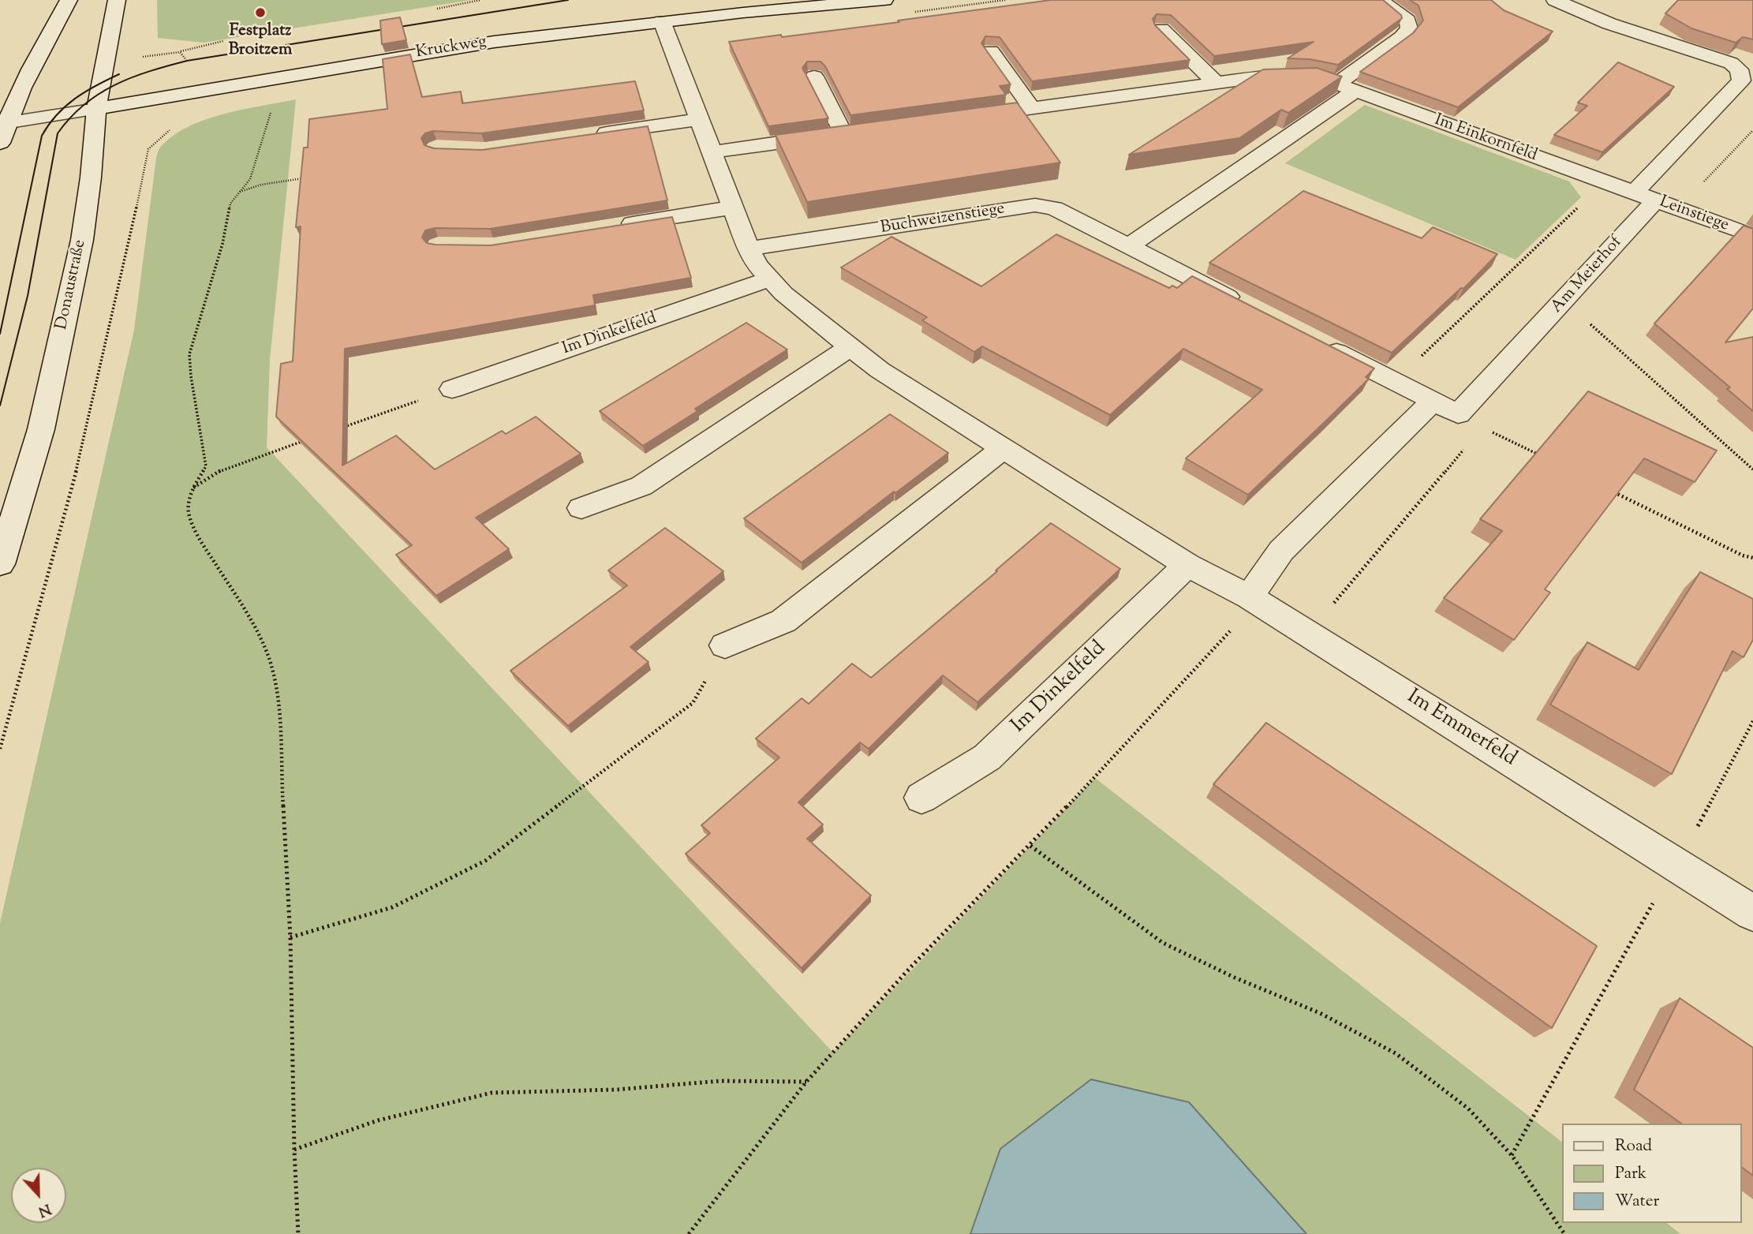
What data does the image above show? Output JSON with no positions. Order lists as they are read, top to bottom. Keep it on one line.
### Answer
{"streets":{"street":["Kruckweg","Im Einkornfeld","Leinstiege","Buchweizenstiege","Am Meierhof","Donaustraße","Im Dinkelfeld","Im Emmerfeld"]},"crossings":[["Kruckweg","Donaustraße"],["Im Einkornfeld","Leinstiege"],["Im Einkornfeld","Am Meierhof"],["Leinstiege","Am Meierhof"],["Am Meierhof","Im Emmerfeld"]],"places":["Festplatz Broitzem"],"legend":["Road","Park","Water"],"north":"bottom"}
